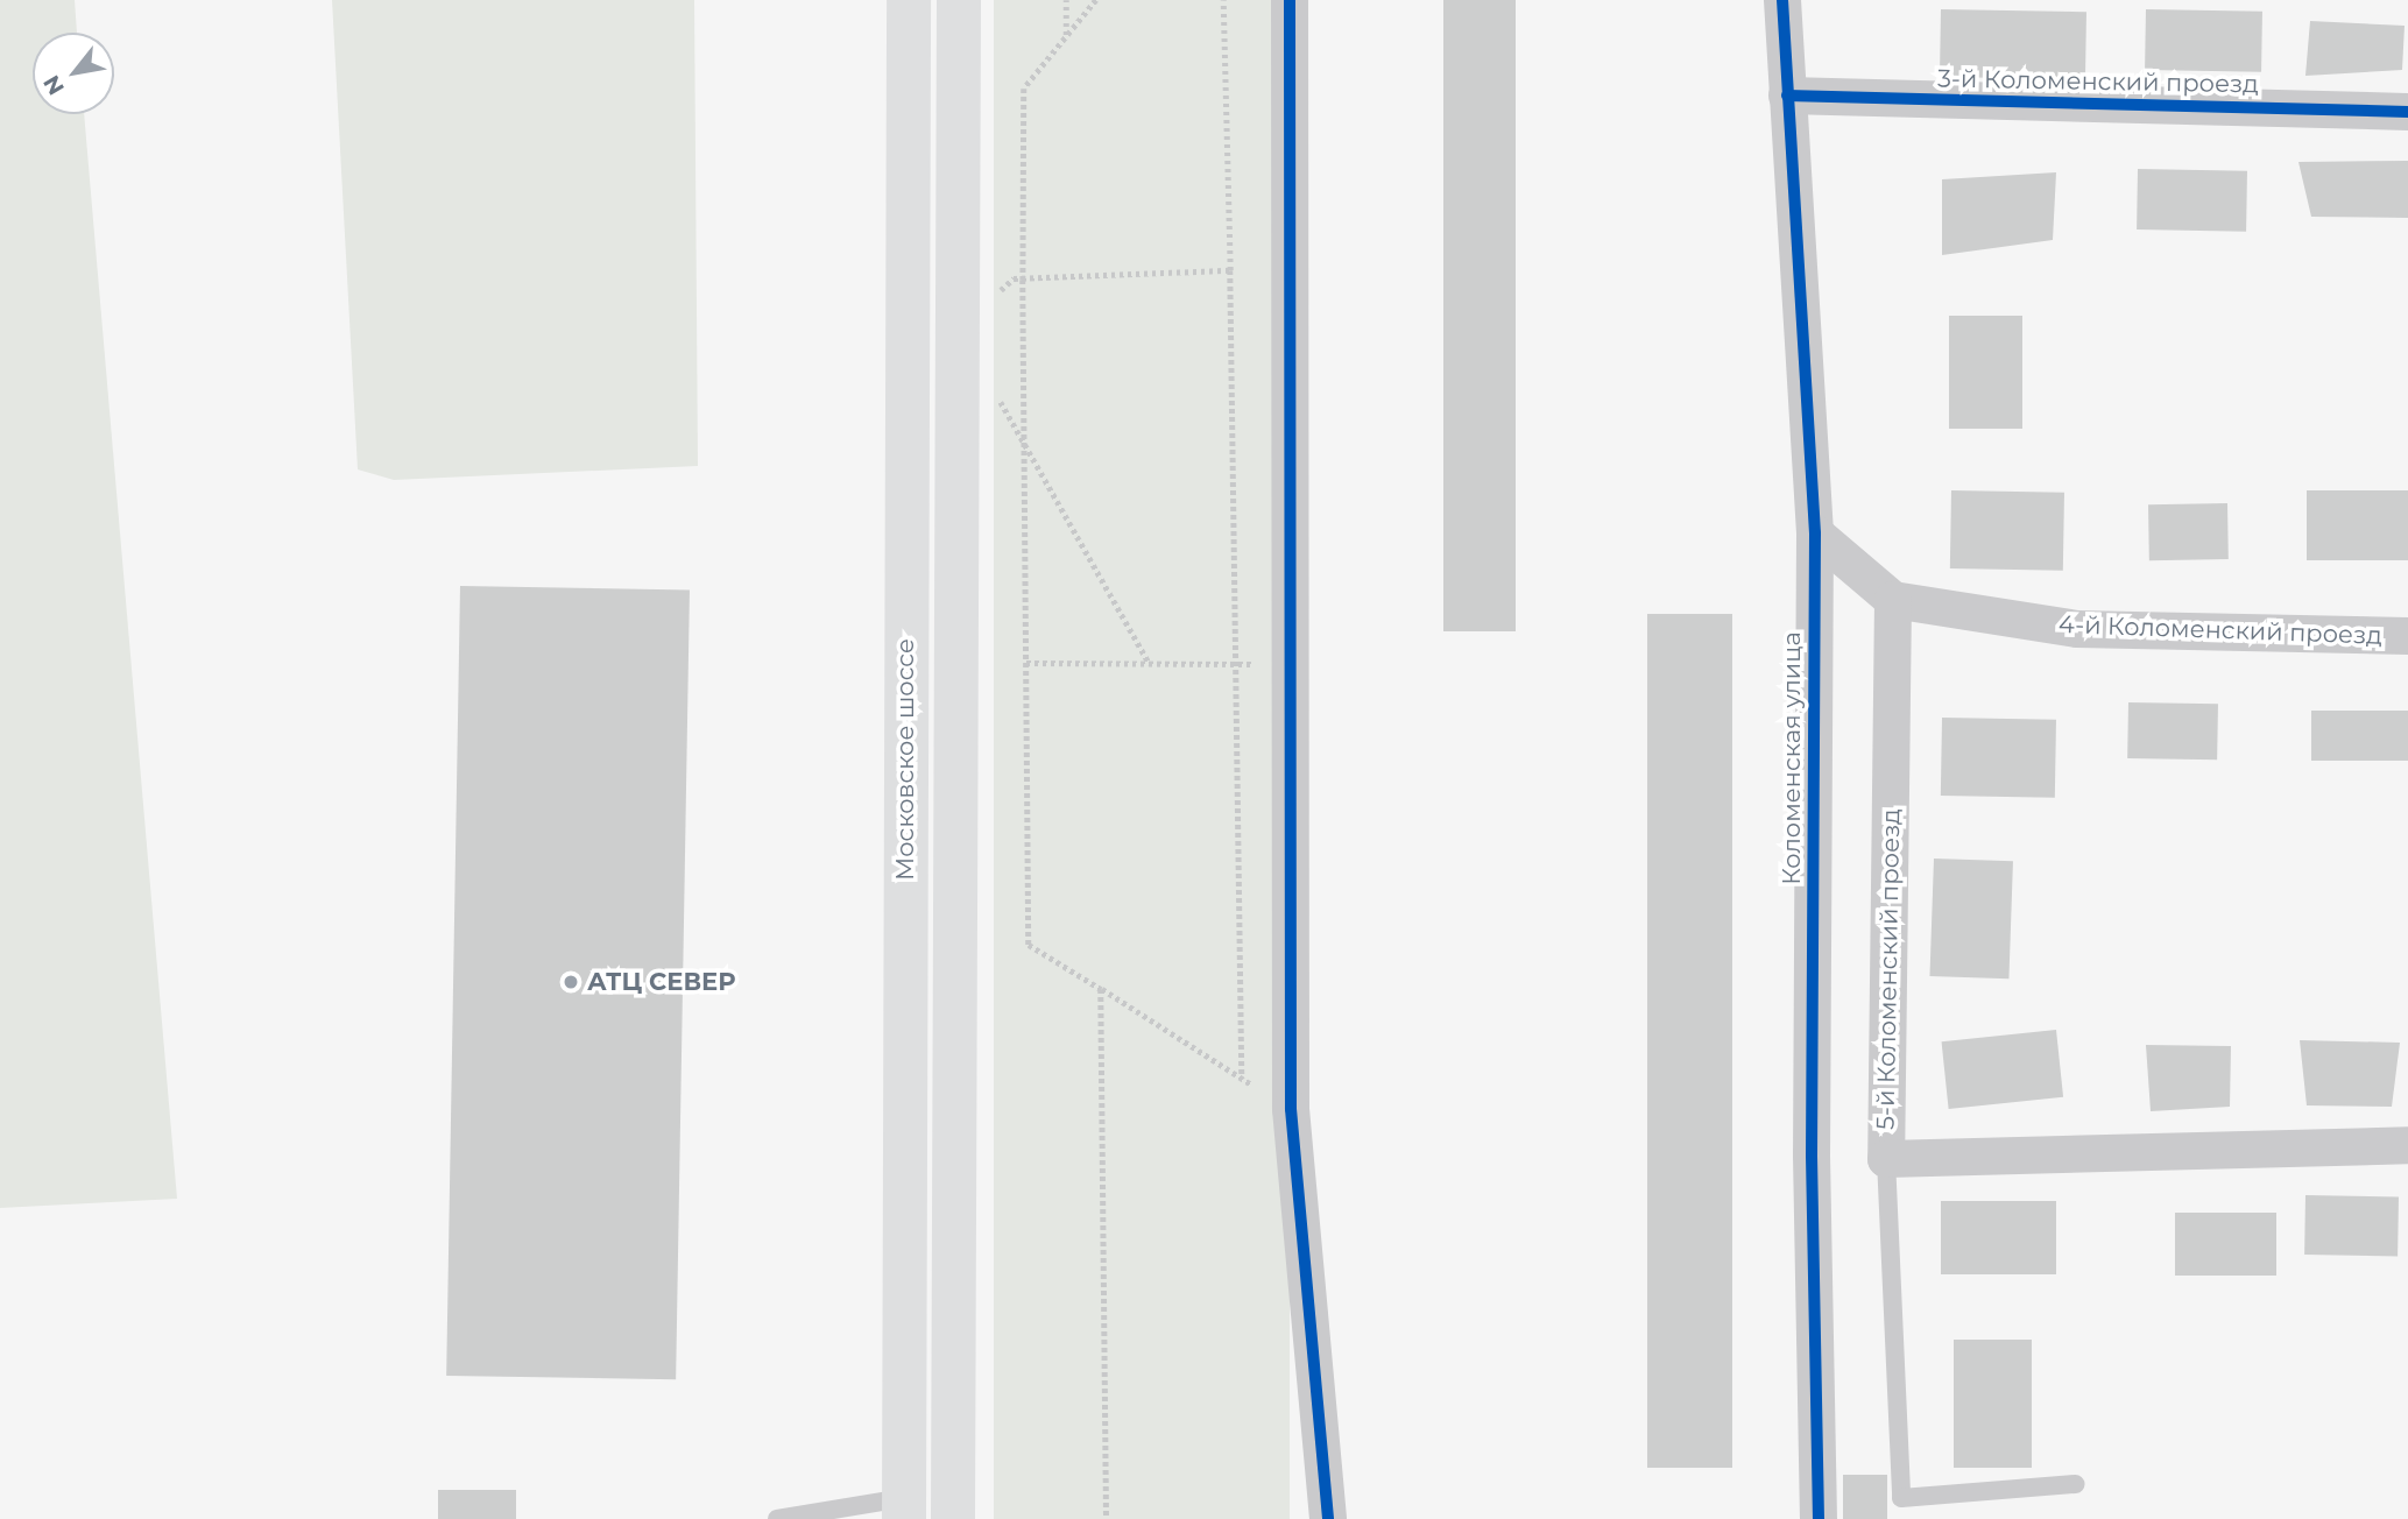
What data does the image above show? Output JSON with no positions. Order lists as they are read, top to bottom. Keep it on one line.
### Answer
{"streets":{"main road":["Московское шоссе"],"street":["3-й Коломенский проезд","4-й Коломенский проезд","Коломенская улица","5-й Коломенский проезд"]},"crossings":[["3-й Коломенский проезд","Коломенская улица"],["4-й Коломенский проезд","5-й Коломенский проезд"]],"places":["АТЦ СЕВЕР"],"north":"bottom left"}
